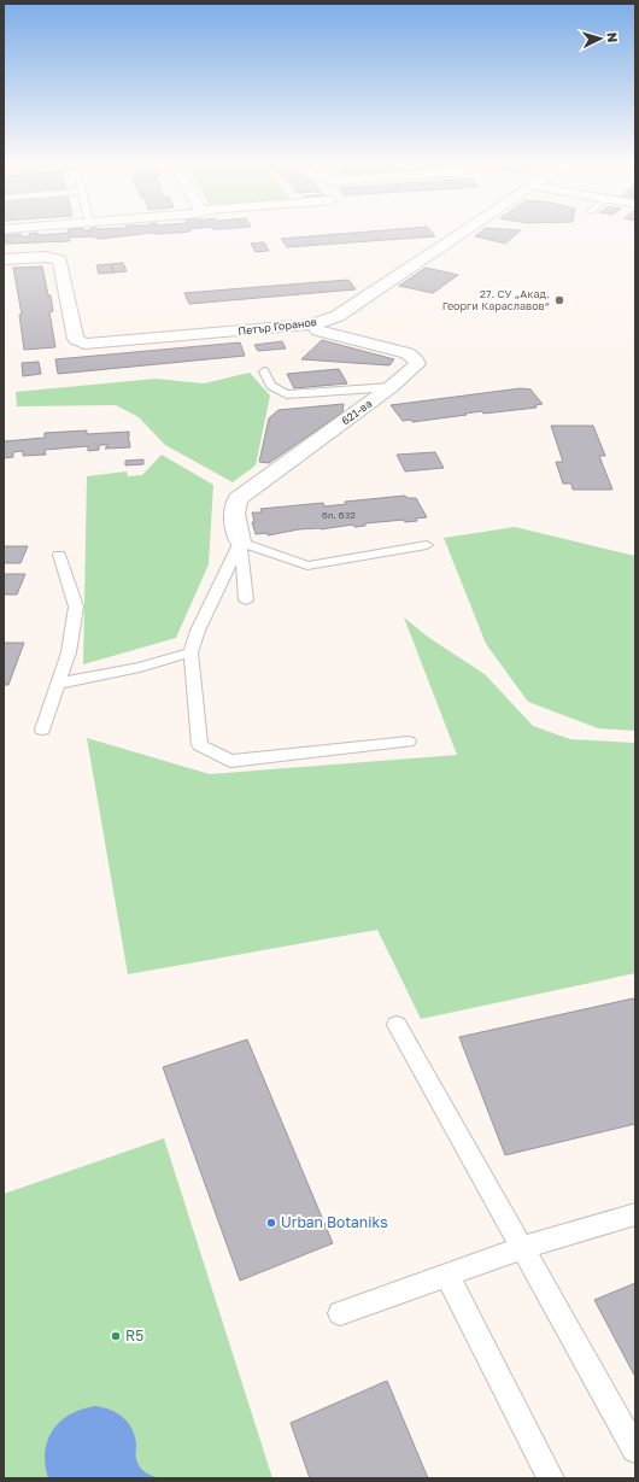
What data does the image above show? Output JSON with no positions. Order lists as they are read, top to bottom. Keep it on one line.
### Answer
{"streets":{"street":["Петър Горанов","621-ва"]},"crossings":[["Петър Горанов","621-ва"]],"places":["27. СУ „Акад. Георги Караславов“","Urban Botaniks","R5"],"house_numbers":["бл. 632"],"north":"right"}
